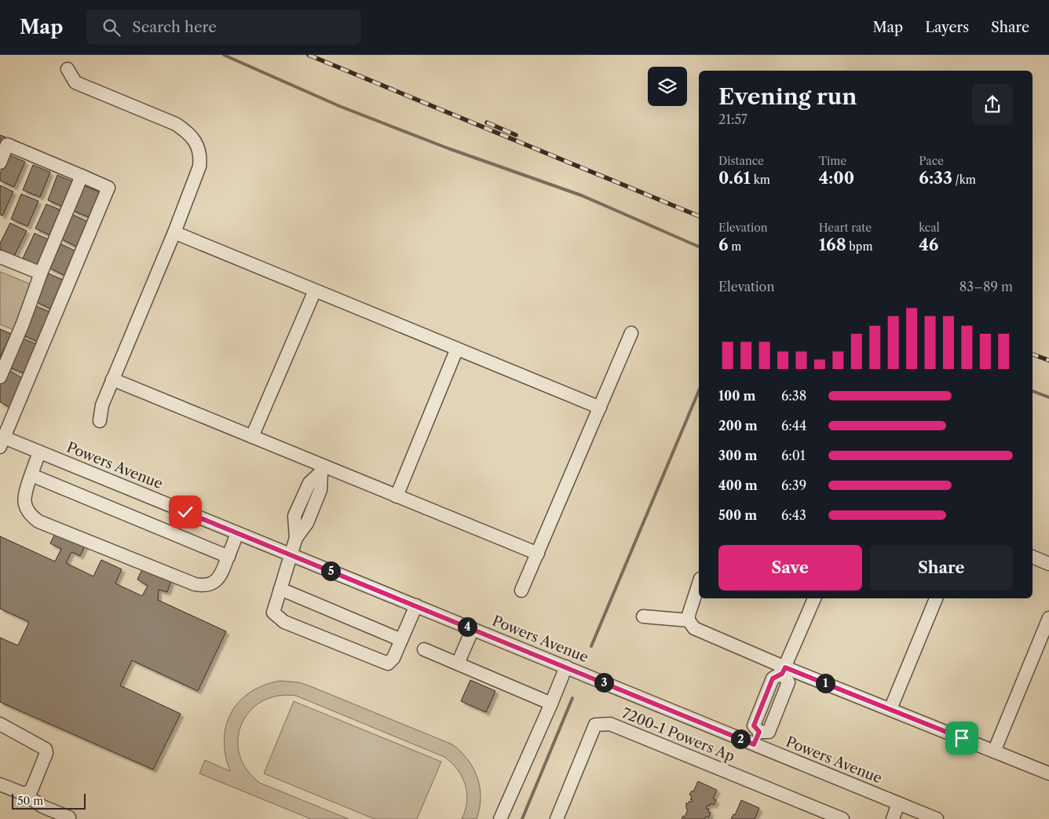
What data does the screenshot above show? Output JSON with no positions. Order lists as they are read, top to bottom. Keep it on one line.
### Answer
{"streets":{"street":["Powers Avenue","7200-1 Powers Ap"]},"scale_bar":"50 m","page":{"header":"Map","search":"Search here","nav":["Map","Layers","Share"],"heading":["Evening run","21:57"],"stats":[["Distance","0.61 km"],["Time","4:00"],["Pace","6:33 /km"],["Elevation","6 m"],["Heart rate","168 bpm"],["kcal","46"]],"chart":["Elevation","83–89 m"],"list":[{"name":"100 m","note":"6:38"},{"name":"200 m","note":"6:44"},{"name":"300 m","note":"6:01"},{"name":"400 m","note":"6:39"},{"name":"500 m","note":"6:43"}],"buttons":["Save","Share"],"pins":["5","4","3","1","2"],"scale":"50 m"}}
